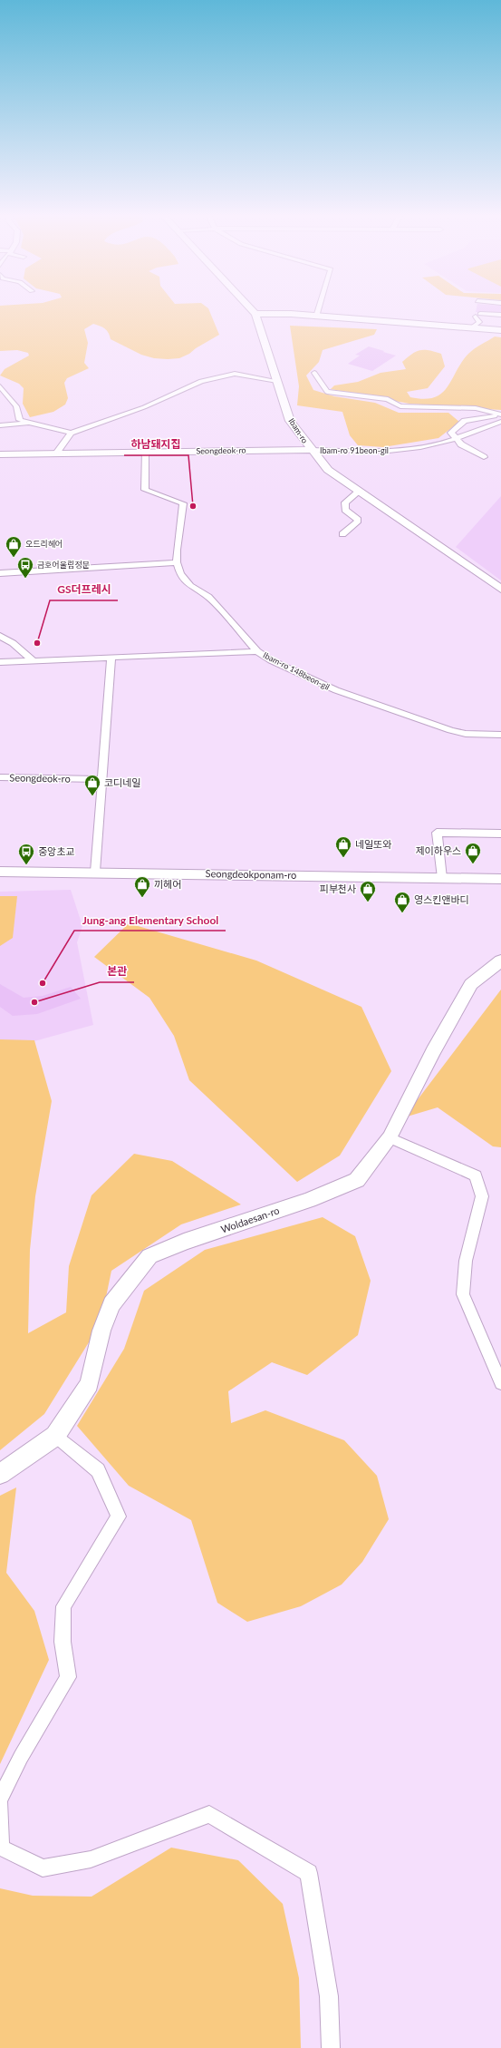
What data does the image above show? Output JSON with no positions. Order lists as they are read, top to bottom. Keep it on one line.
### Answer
{"streets":{"street":["Ibam-ro","Seongdeok-ro","Ibam-ro 91beon-gil","Ibam-ro 148beon-gil","Seongdeokponam-ro","Woldaesan-ro"]},"crossings":[["Ibam-ro","Seongdeok-ro"],["Ibam-ro","Ibam-ro 91beon-gil"],["Seongdeok-ro","Ibam-ro 91beon-gil"],["Seongdeok-ro","Ibam-ro 148beon-gil"]],"places":{"other":["하남돼지집","GS더프레시","Jung-ang Elementary School","본관"],"shop":["오드리헤어","코디네일","네일또와","제이하우스","끼헤어","피부천사","영스킨앤바디"],"bus stop":["금호어울림정문","중앙초교"]}}
